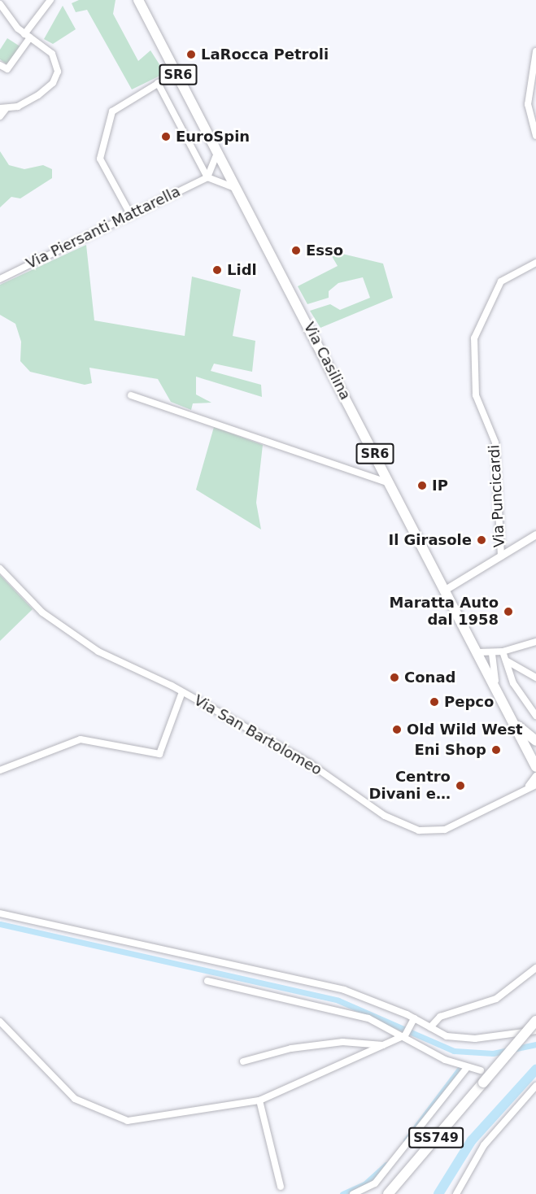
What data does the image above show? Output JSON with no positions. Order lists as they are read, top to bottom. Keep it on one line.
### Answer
{"streets":{"main road":["SR6","Via Casilina","SS749"],"street":["Via Piersanti Mattarella","Via Puncicardi","Via San Bartolomeo"]},"places":["LaRocca Petroli","EuroSpin","Esso","Lidl","IP","Il Girasole","Maratta Auto dal 1958","Conad","Pepco","Old Wild West","Eni Shop","Centro Divani e…"]}
